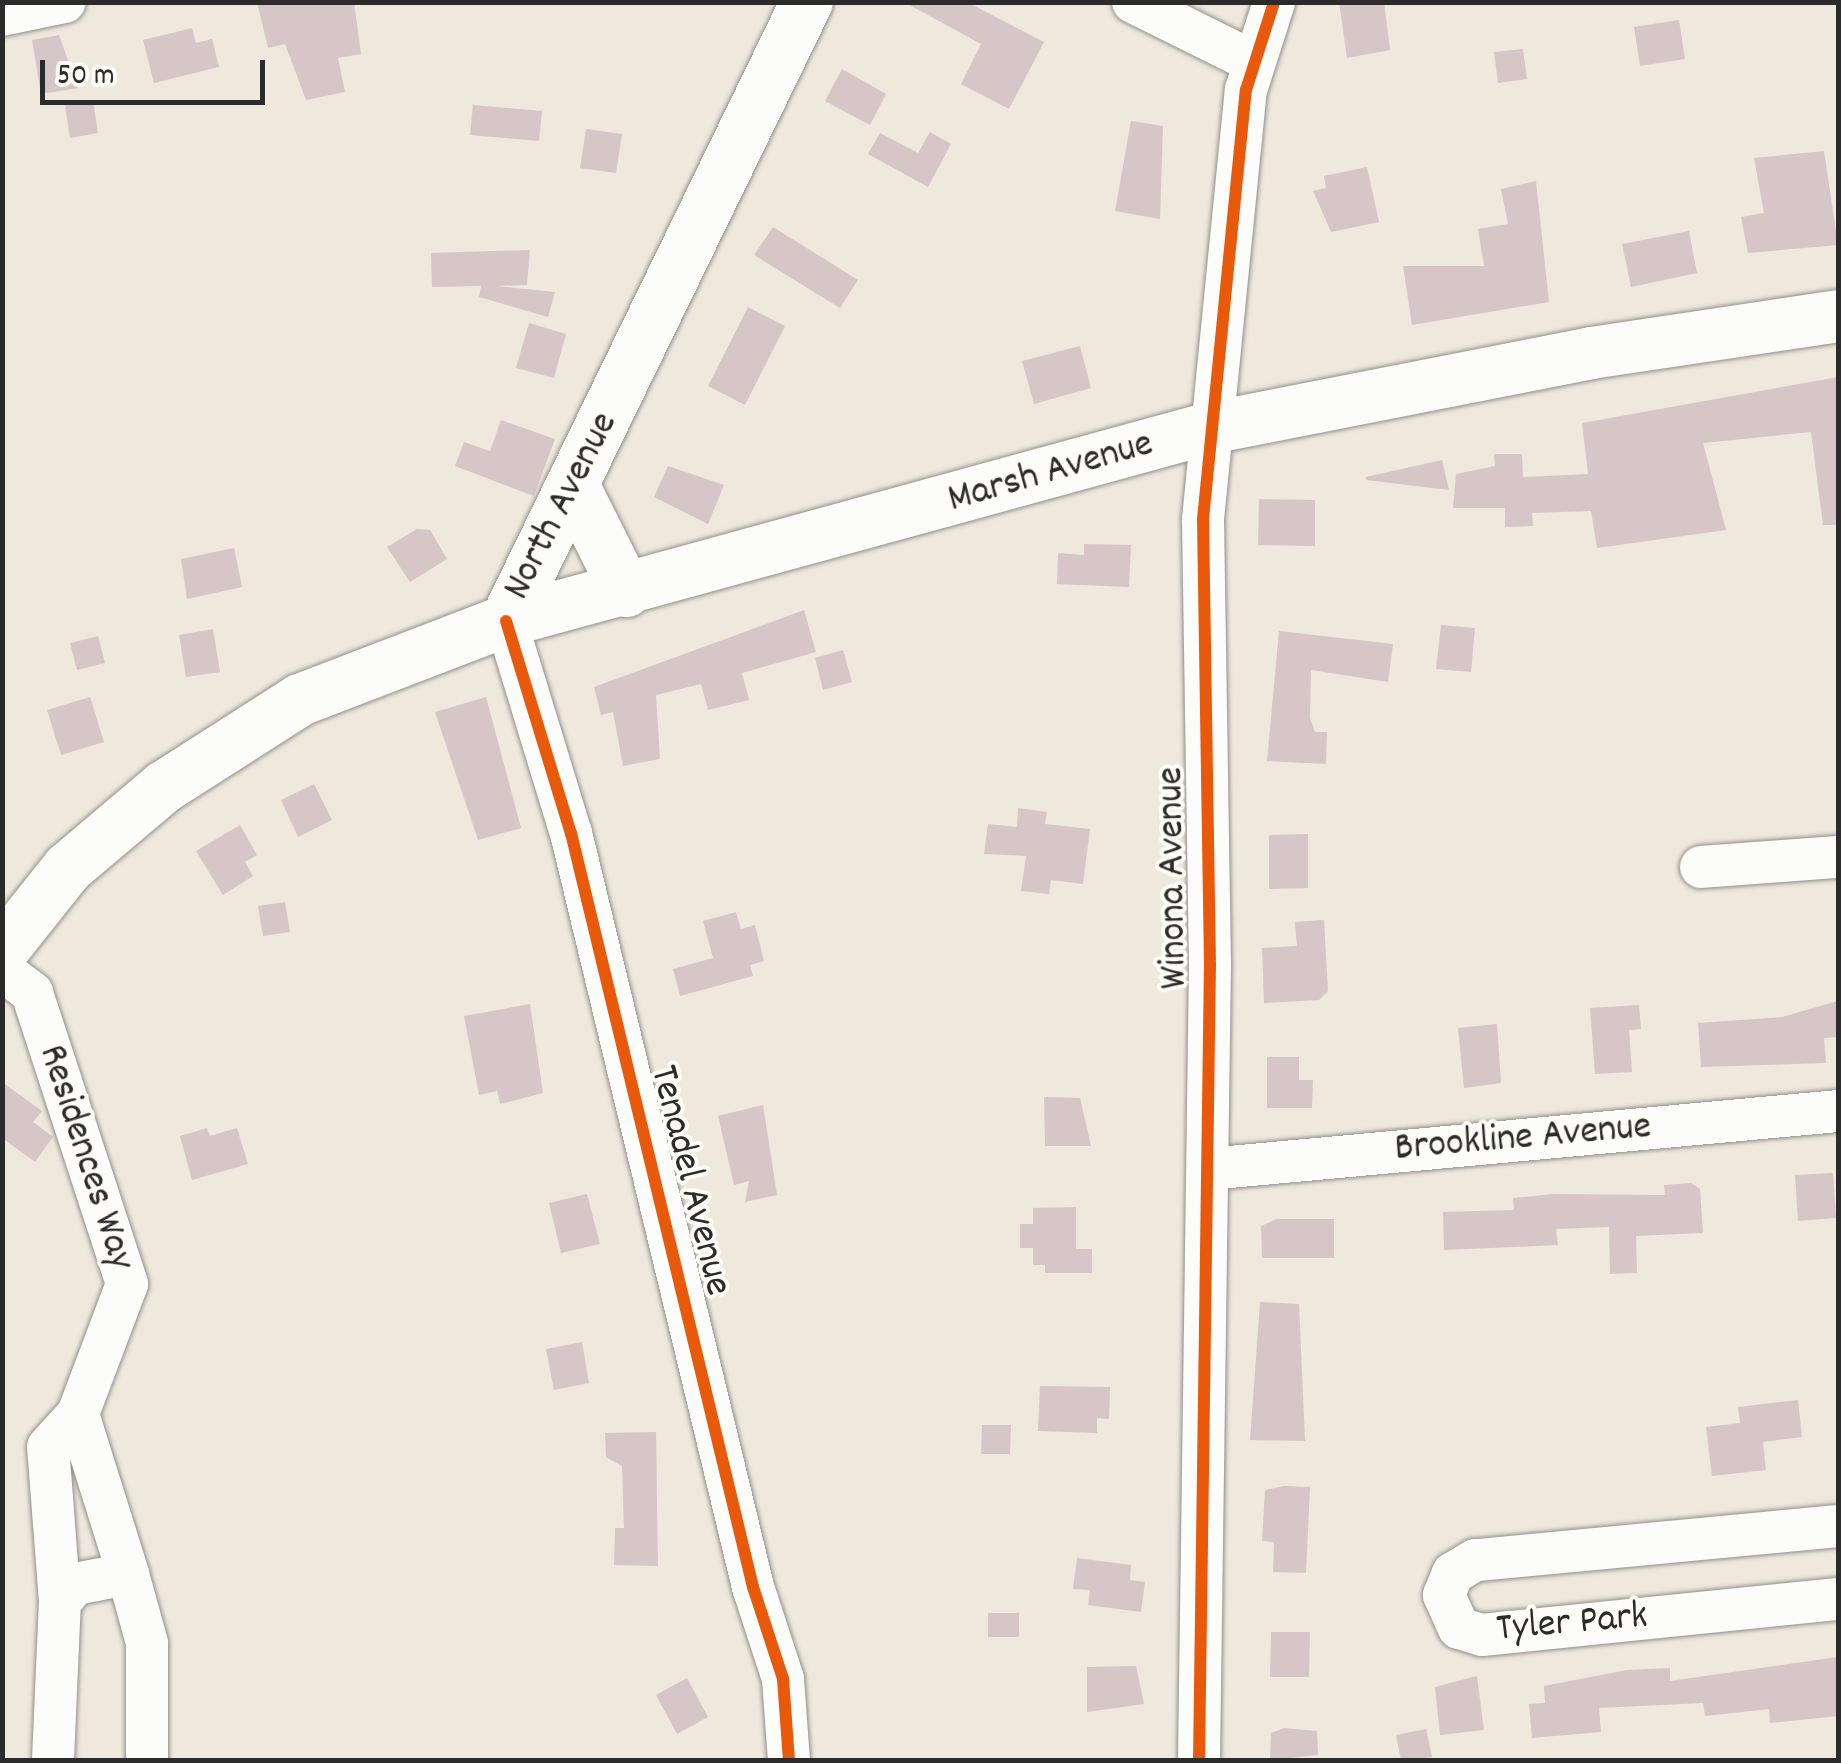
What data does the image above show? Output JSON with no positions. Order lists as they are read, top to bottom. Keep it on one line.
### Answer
{"streets":{"main road":["Marsh Avenue","North Avenue"],"street":["Winona Avenue","Brookline Avenue","Residences Way","Tenadel Avenue","Tyler Park"]},"crossings":[["Marsh Avenue","North Avenue"],["Marsh Avenue","Winona Avenue"],["Marsh Avenue","Tenadel Avenue"],["North Avenue","Tenadel Avenue"],["Winona Avenue","Brookline Avenue"]],"scale_bar":"50 m"}
